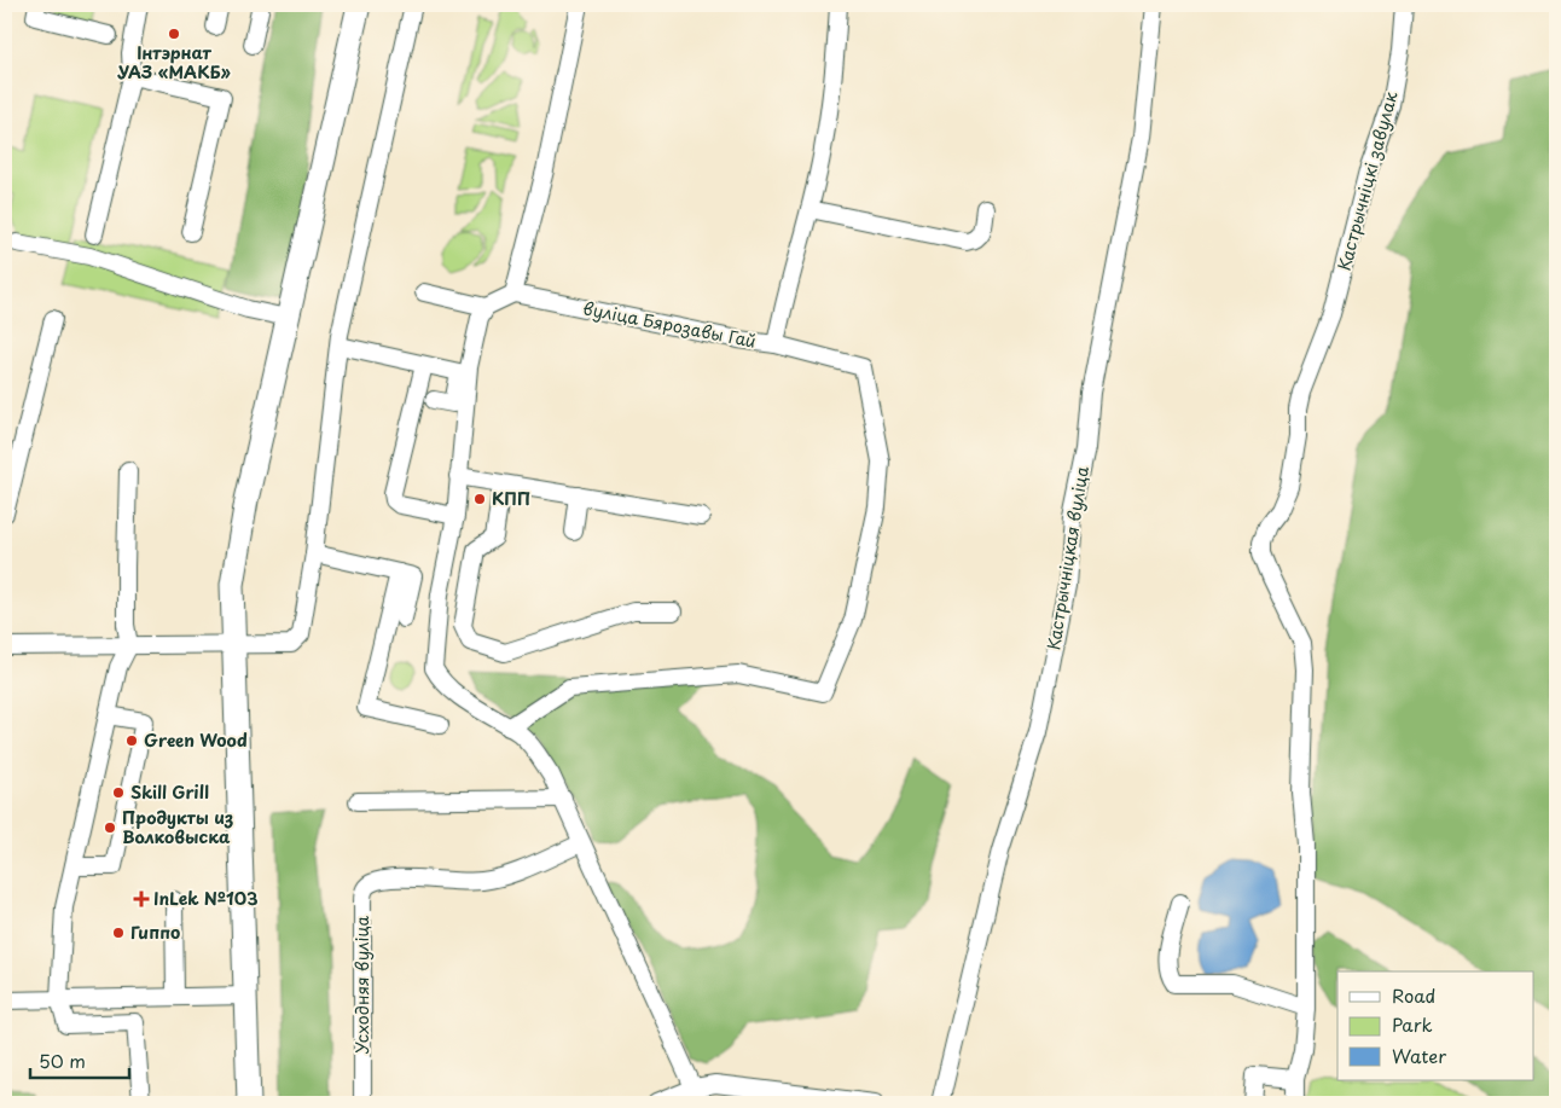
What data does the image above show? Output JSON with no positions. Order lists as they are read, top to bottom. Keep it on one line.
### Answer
{"streets":{"street":["Кастрычніцкі завулак","вуліца Бярозавы Гай","Кастрычніцкая вуліца","Усходняя вуліца"]},"places":{"other":["Інтэрнат УАЗ «МАКБ»","КПП","Green Wood","Skill Grill","Продукты из Волковыска","Гиппо"],"health":["InLek №103"]},"legend":["Road","Park","Water"],"scale_bar":"50 m"}
